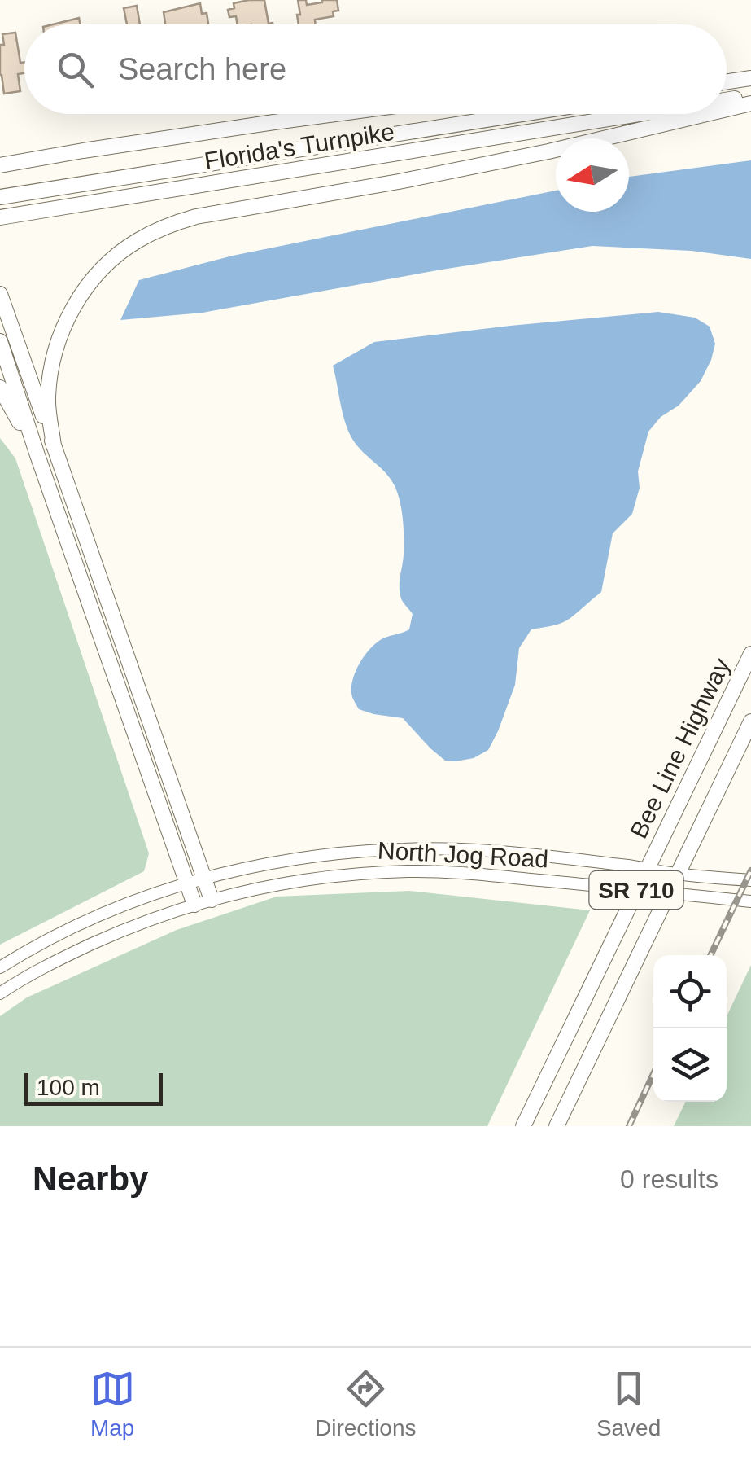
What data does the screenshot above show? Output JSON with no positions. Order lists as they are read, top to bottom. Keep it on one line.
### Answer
{"streets":{"highway":["Florida's Turnpike","Bee Line Highway","SR 710"],"main road":["North Jog Road"]},"crossings":[["Bee Line Highway","North Jog Road"],["North Jog Road","SR 710"]],"scale_bar":"100 m","north":"left","page":{"search":"Search here","scale":"100 m","heading":["Nearby","0 results"],"nav":["Map","Directions","Saved"]}}
